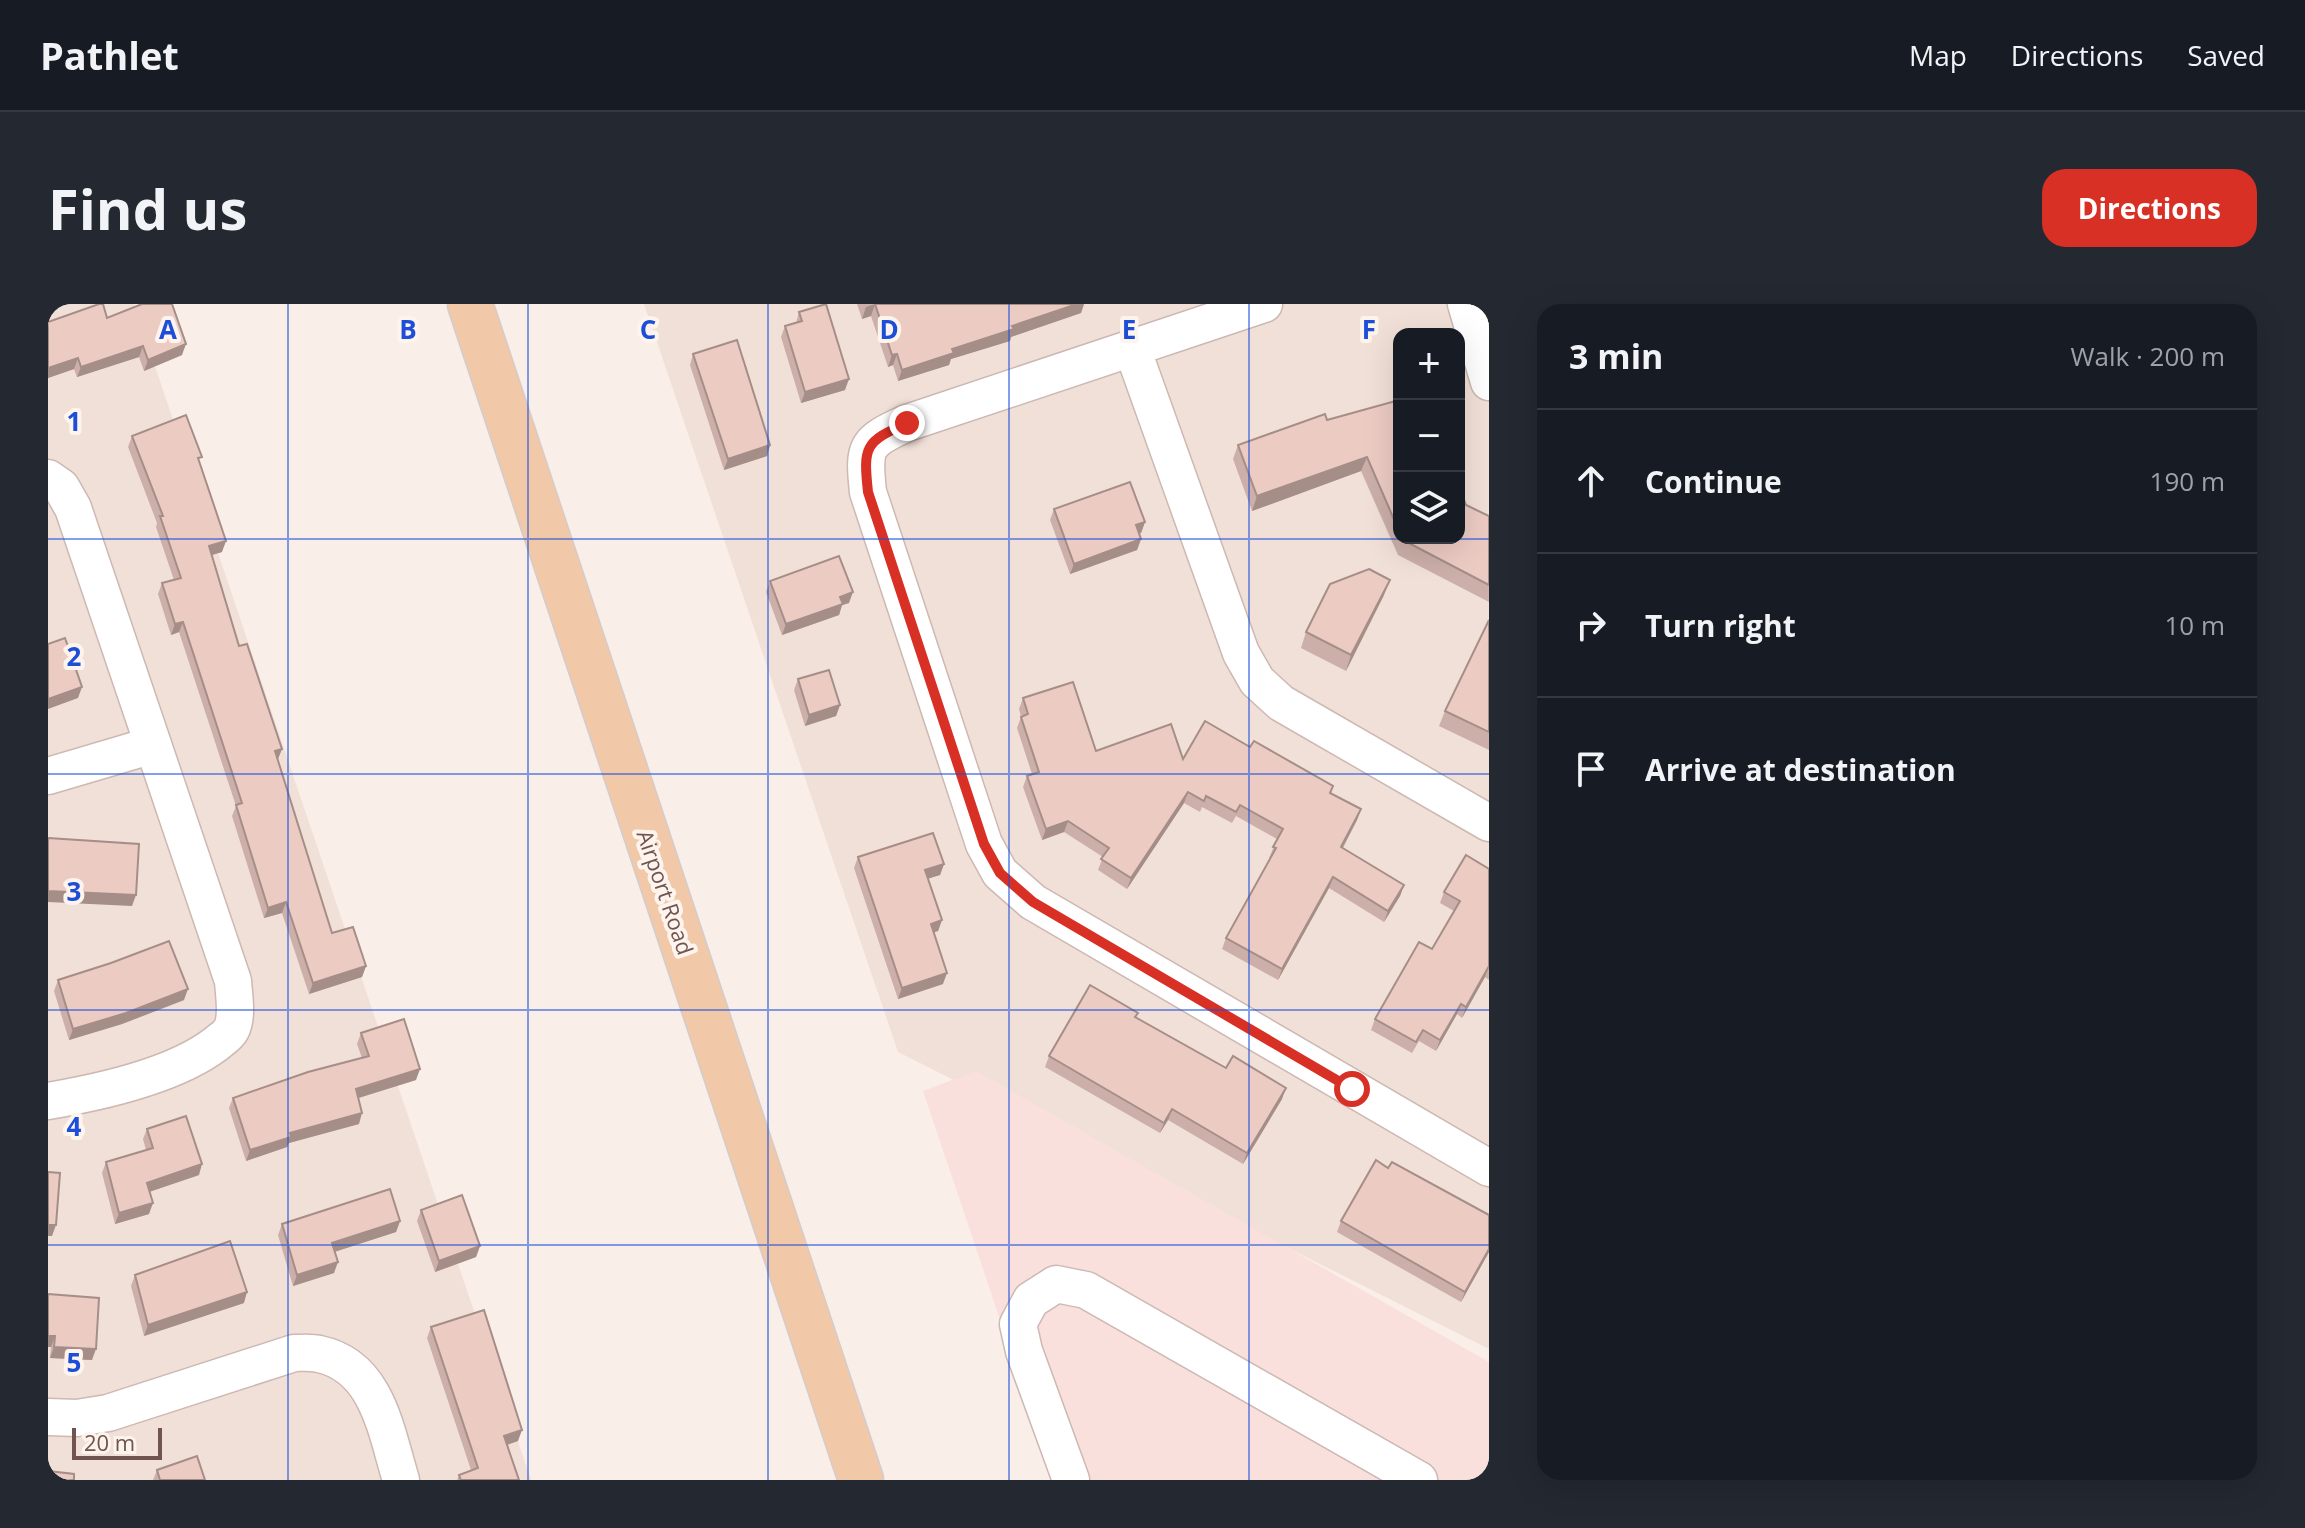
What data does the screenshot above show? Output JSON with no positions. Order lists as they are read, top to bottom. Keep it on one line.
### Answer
{"streets":{"main road":["Airport Road"]},"scale_bar":"20 m","page":{"header":"Pathlet","nav":["Map","Directions","Saved"],"buttons":"Directions","title":"Find us","heading":["3 min","Walk · 200 m"],"map_buttons":["+","−"],"list":[["Continue","190 m"],["Turn right","10 m"],"Arrive at destination"],"scale":"20 m"},"grid":{"columns":["A","B","C","D","E","F"],"rows":["1","2","3","4","5"]}}
